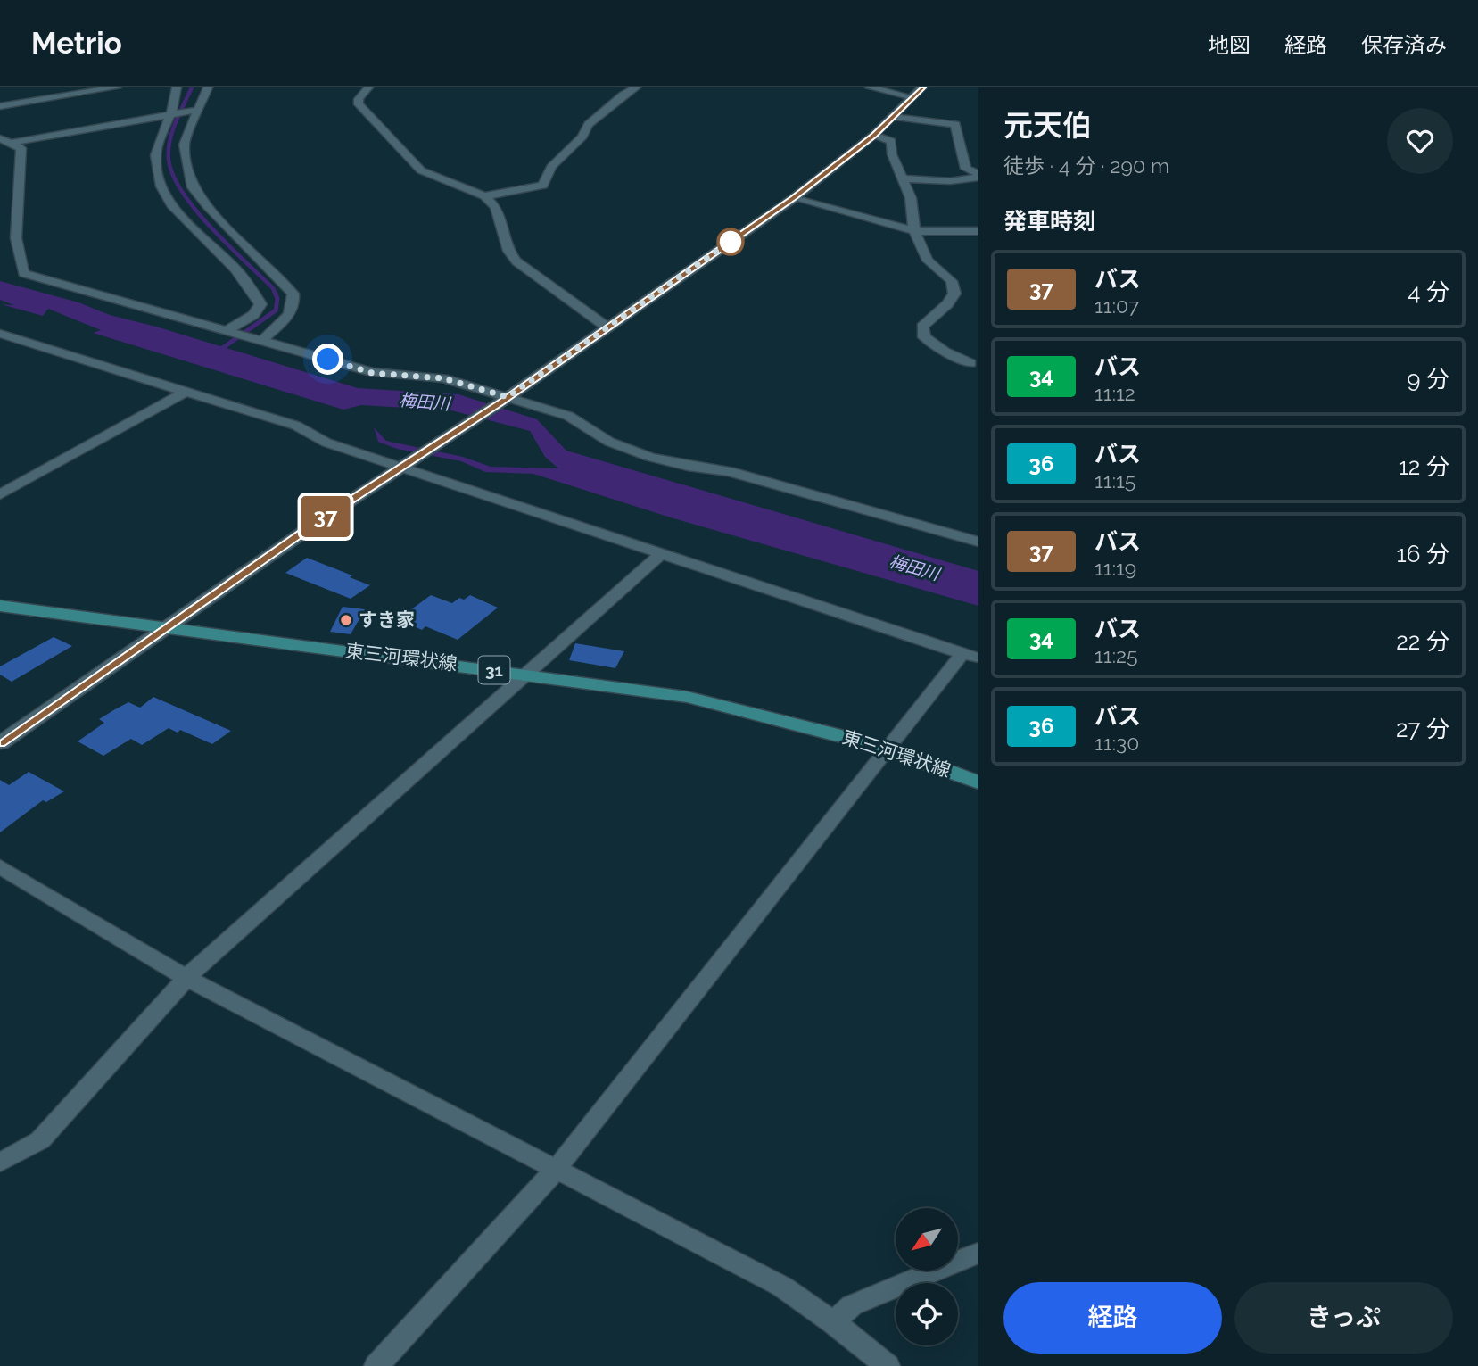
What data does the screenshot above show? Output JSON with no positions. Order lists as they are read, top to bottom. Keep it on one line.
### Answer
{"streets":{"main road":["東三河環状線","31"]},"water":["梅田川"],"places":["すき家"],"lines":["bus line 37"],"north":"bottom left","page":{"header":"Metrio","nav":["地図","経路","保存済み"],"on_map":"37","heading":[["元天伯","徒歩 · 4 分 · 290 m"],"発車時刻"],"list":[{"mark":"37","name":"バス","note":"11:07","value":"4 分"},{"mark":"34","name":"バス","note":"11:12","value":"9 分"},{"mark":"36","name":"バス","note":"11:15","value":"12 分"},{"mark":"37","name":"バス","note":"11:19","value":"16 分"},{"mark":"34","name":"バス","note":"11:25","value":"22 分"},{"mark":"36","name":"バス","note":"11:30","value":"27 分"}],"buttons":["経路","きっぷ"]}}
